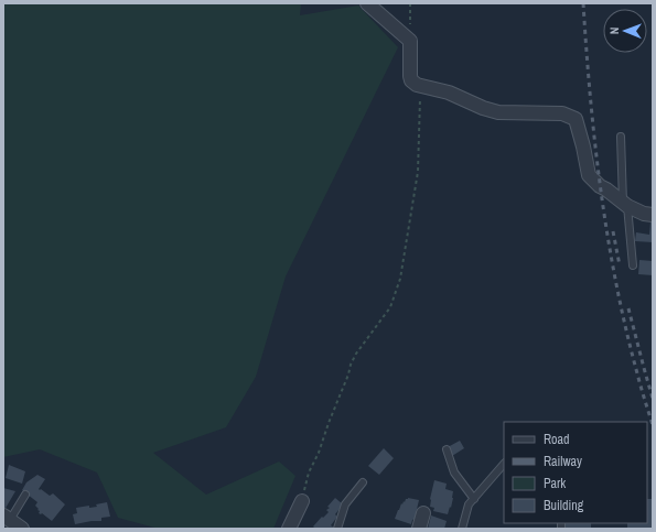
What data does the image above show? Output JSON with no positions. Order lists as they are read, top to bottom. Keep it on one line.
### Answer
{"legend":["Road","Railway","Park","Building"],"north":"left"}
